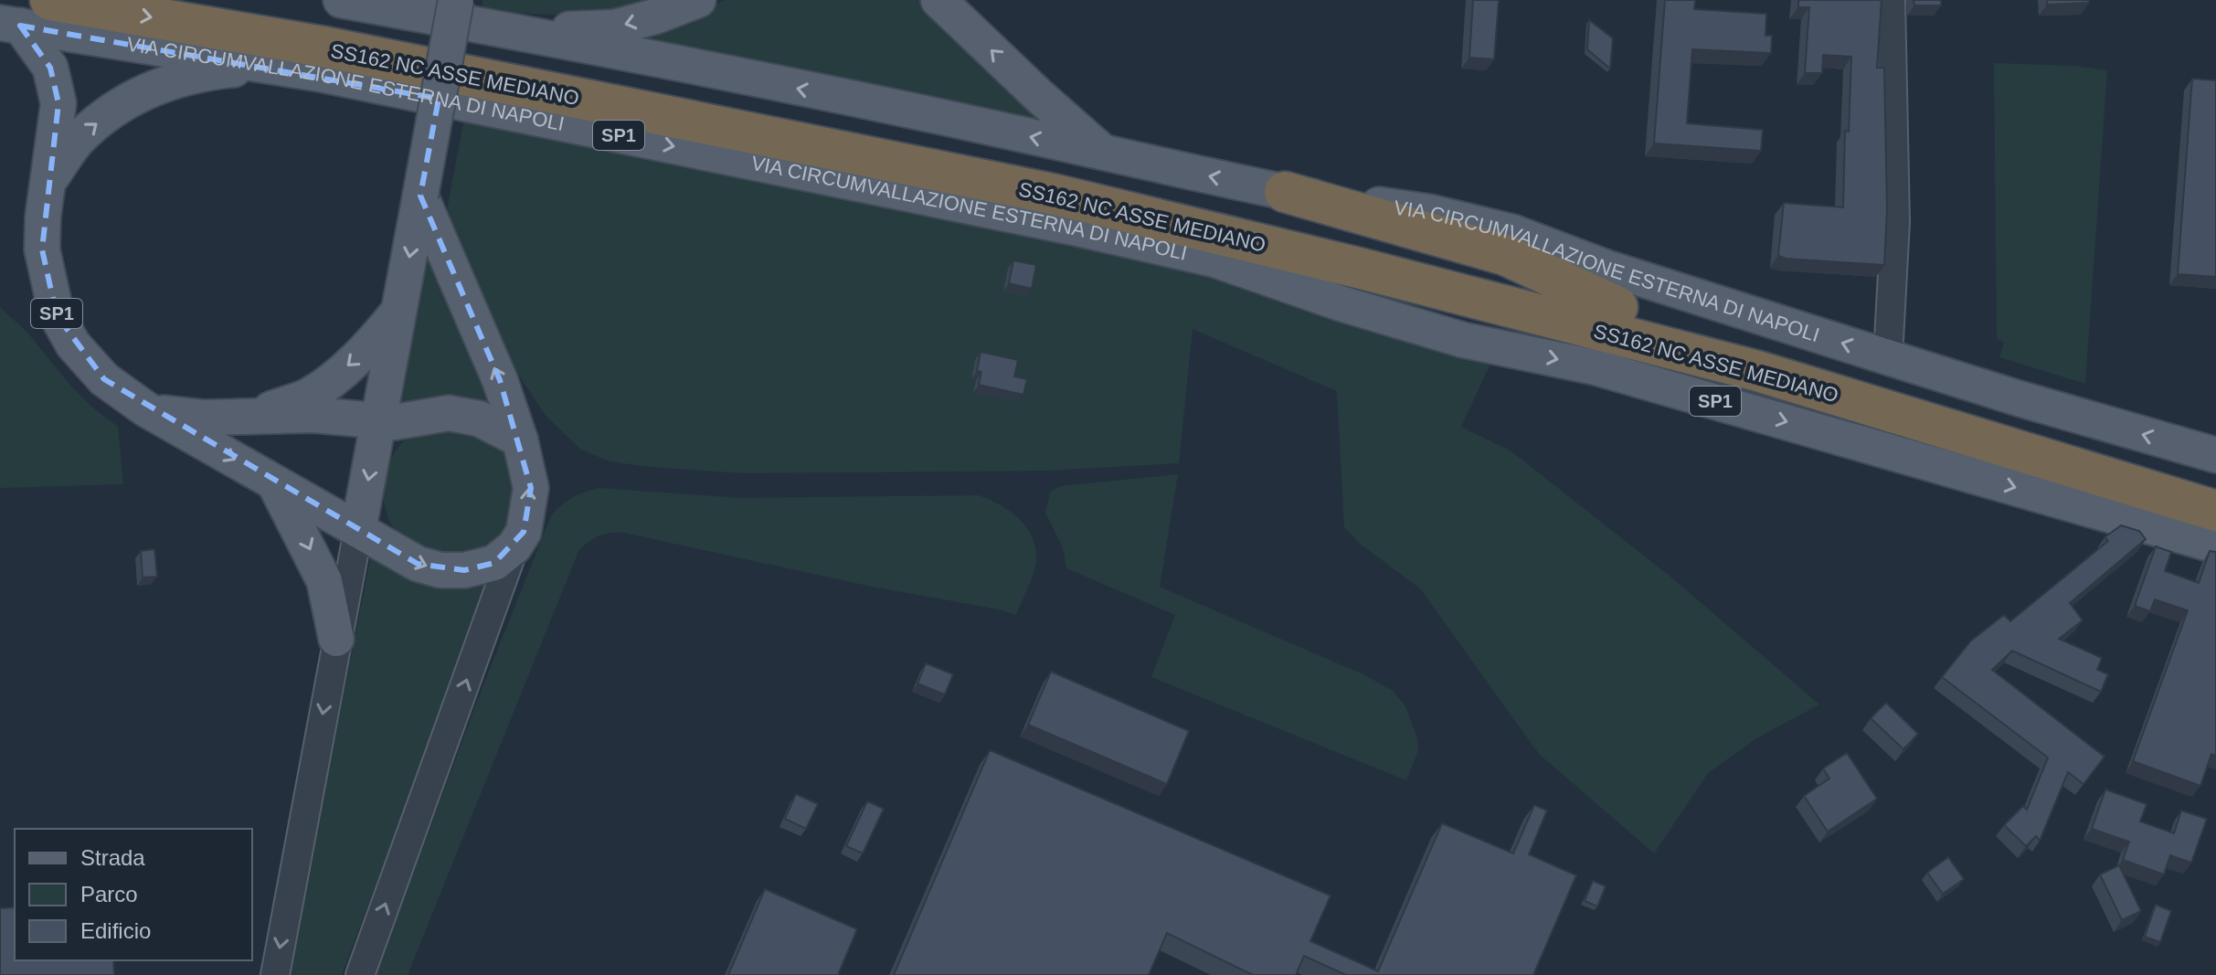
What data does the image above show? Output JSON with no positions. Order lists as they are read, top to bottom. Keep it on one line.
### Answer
{"streets":{"highway":["SS162 NC ASSE MEDIANO"],"main road":["VIA CIRCUMVALLAZIONE ESTERNA DI NAPOLI","SP1"]},"crossings":[["VIA CIRCUMVALLAZIONE ESTERNA DI NAPOLI","SP1"]],"legend":["Strada","Parco","Edificio"]}
